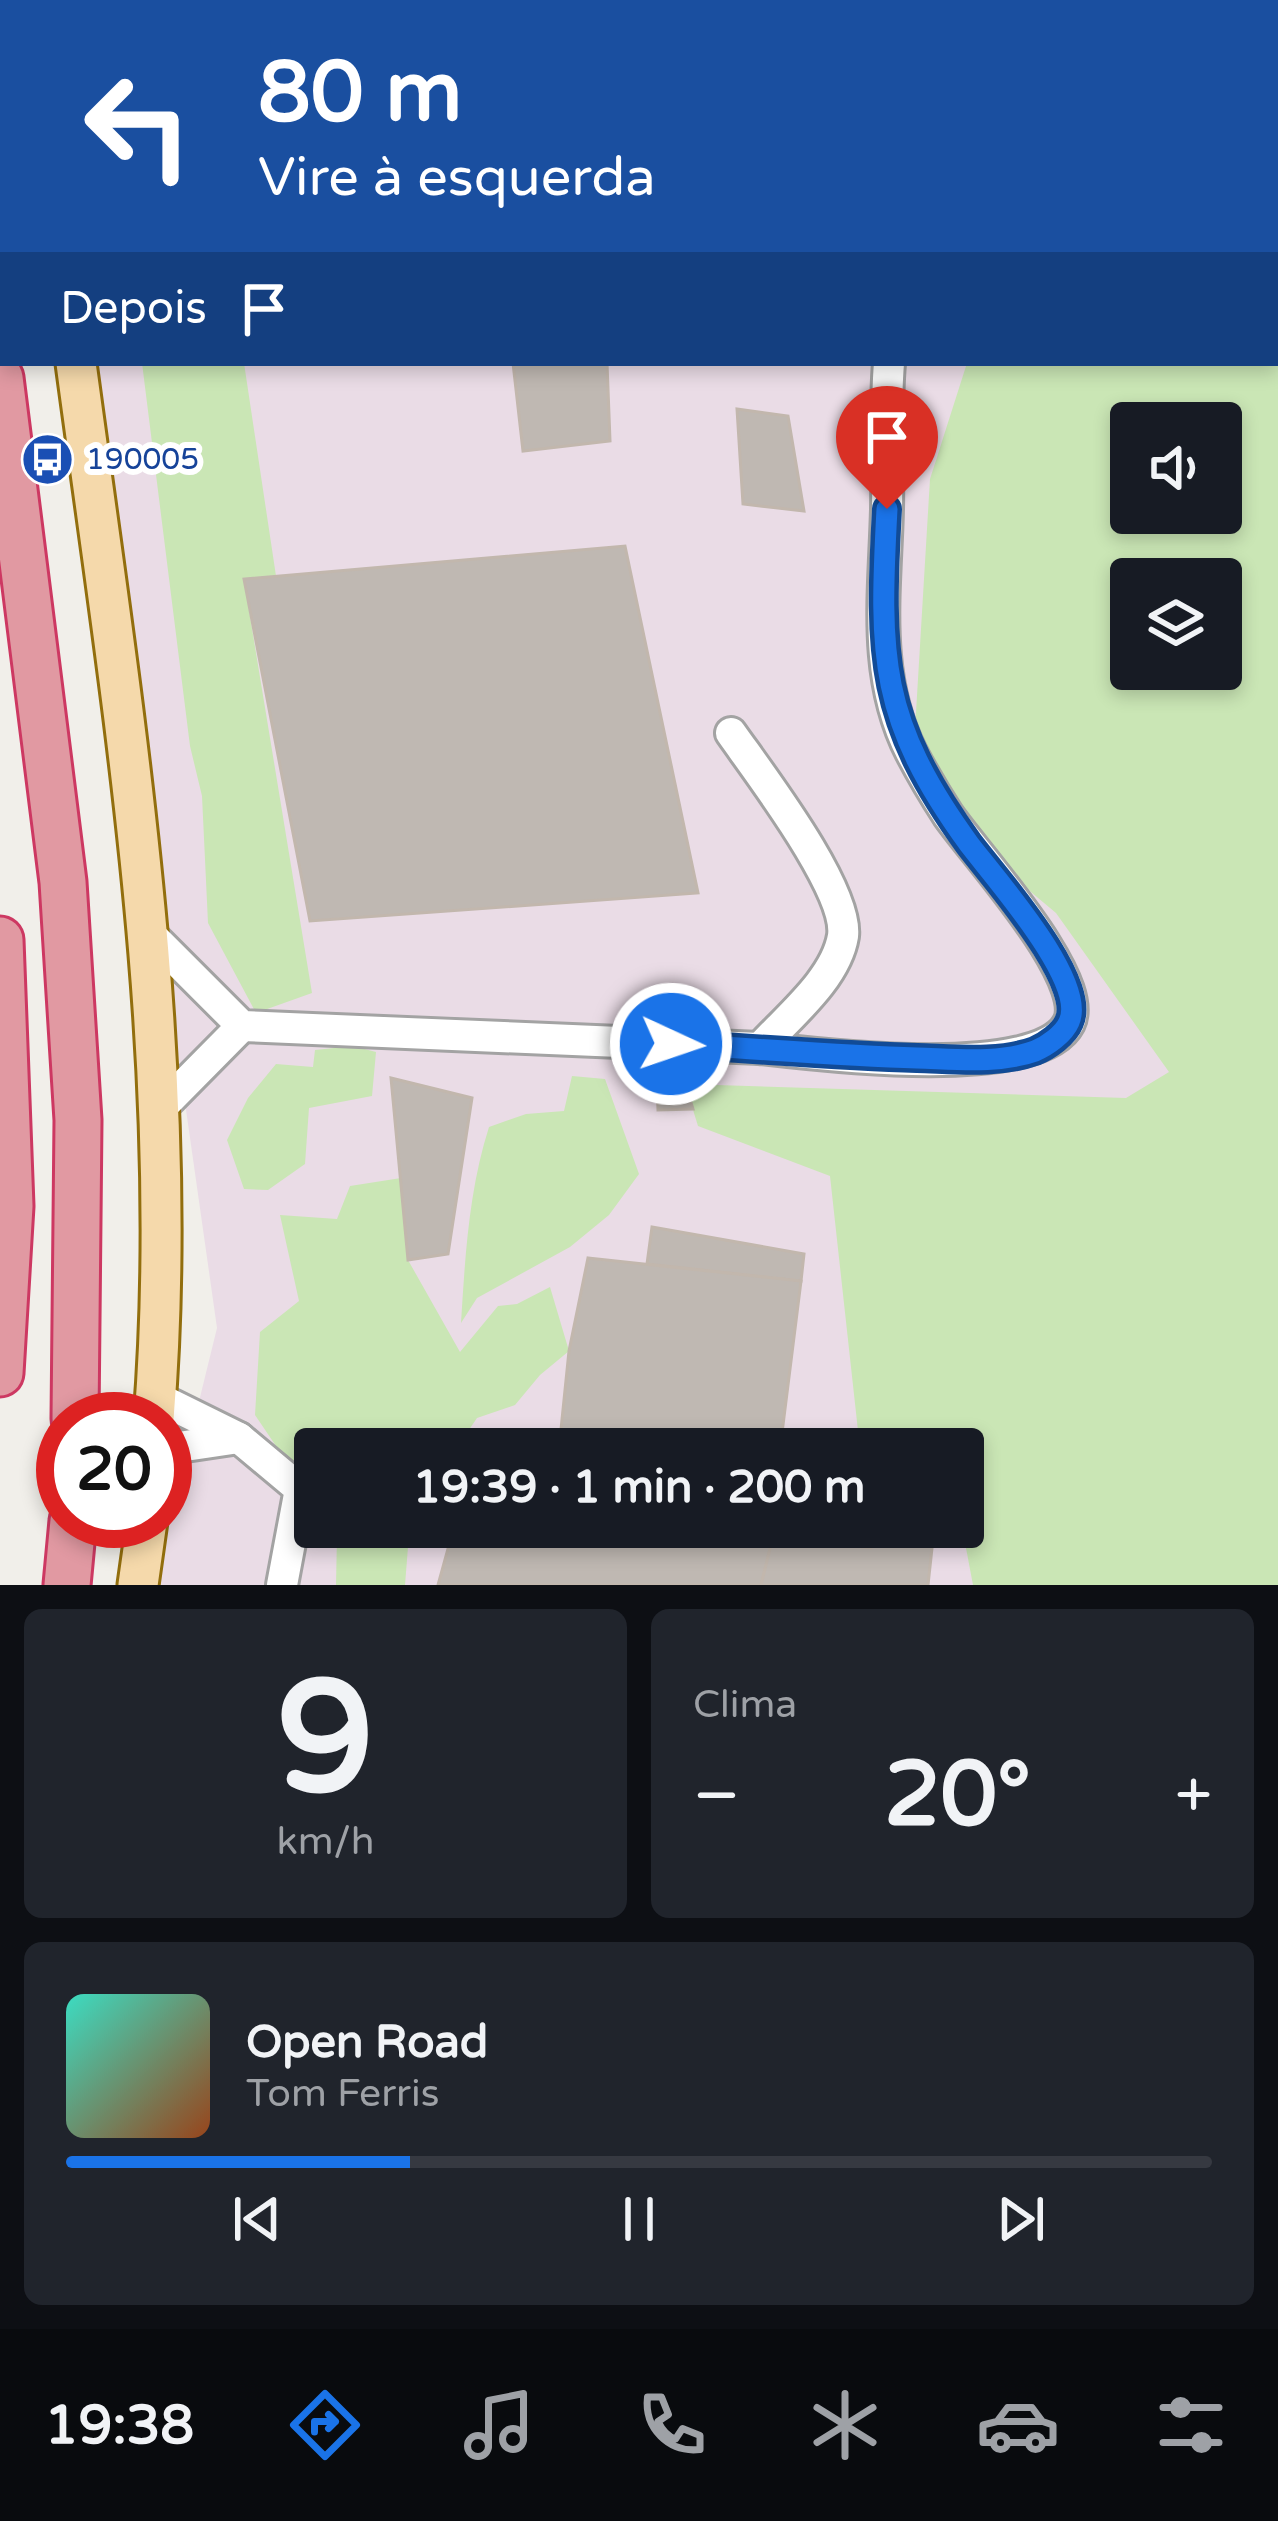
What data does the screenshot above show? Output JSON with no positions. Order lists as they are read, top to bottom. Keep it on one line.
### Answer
{"places":{"bus stop":["190005"]},"page":{"turn":["80 m","Vire à esquerda"],"then":"Depois","limit":"20","trip":"19:39 · 1 min · 200 m","tile":[["9","km/h"],"Clima"],"heat":["−","20°","+"],"song":["Open Road","Tom Ferris"],"tabs":"19:38"}}
